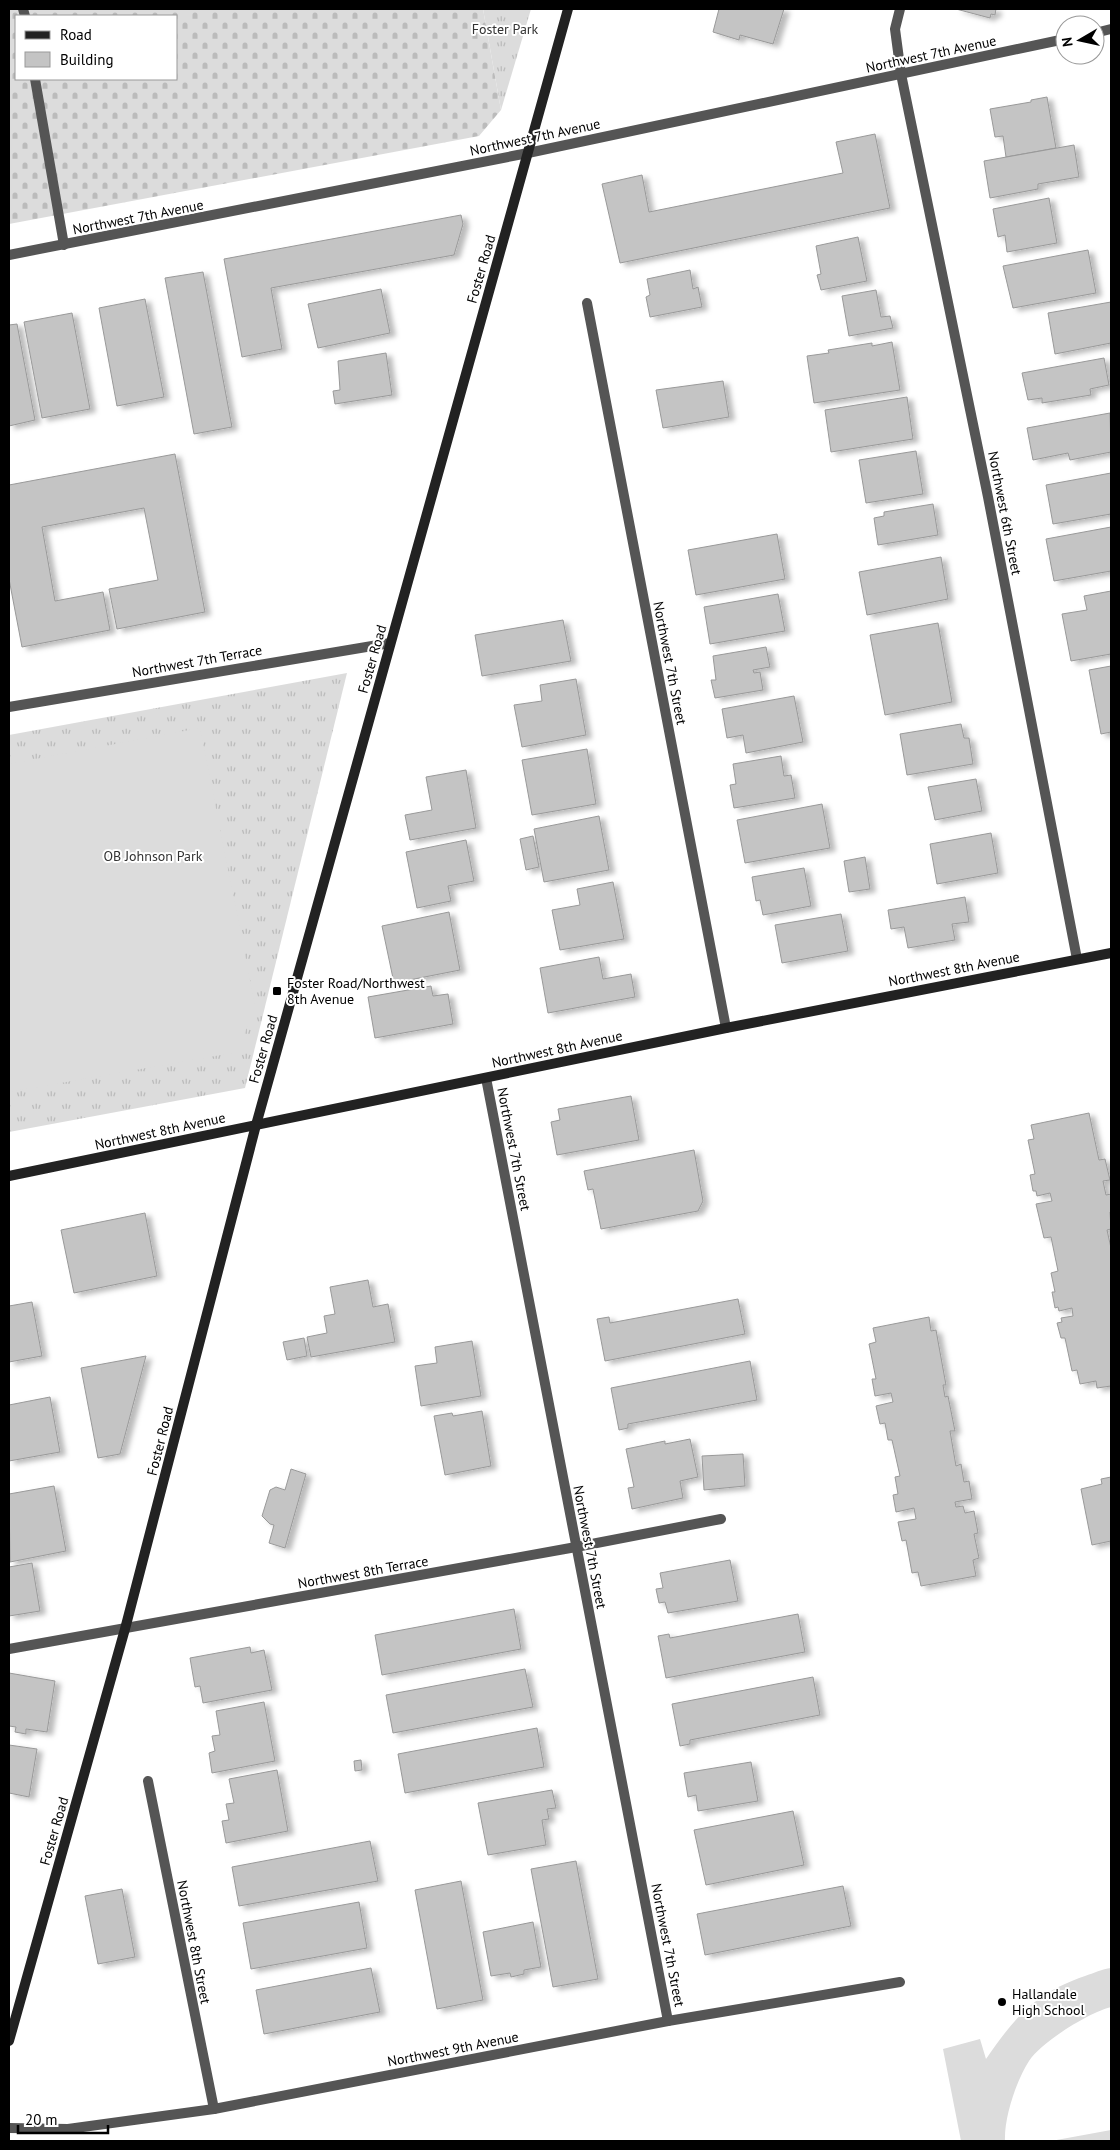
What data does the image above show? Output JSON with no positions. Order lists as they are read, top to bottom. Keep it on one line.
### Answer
{"streets":{"street":["Northwest 7th Avenue","Foster Road","Northwest 6th Street","Northwest 7th Terrace","Northwest 7th Street","Northwest 8th Avenue","Northwest 8th Terrace","Northwest 8th Street","Northwest 9th Avenue"]},"crossings":[["Northwest 7th Avenue","Foster Road"],["Northwest 7th Avenue","Northwest 6th Street"],["Foster Road","Northwest 7th Terrace"],["Foster Road","Northwest 8th Avenue"],["Foster Road","Northwest 8th Terrace"],["Northwest 6th Street","Northwest 8th Avenue"],["Northwest 7th Street","Northwest 8th Avenue"],["Northwest 7th Street","Northwest 8th Terrace"],["Northwest 7th Street","Northwest 9th Avenue"],["Northwest 8th Street","Northwest 9th Avenue"]],"parks":["Foster Park","OB Johnson Park"],"places":{"transit":["Foster Road/Northwest 8th Avenue"],"other":["Hallandale High School"]},"legend":["Road","Building"],"scale_bar":"20 m","north":"left"}
